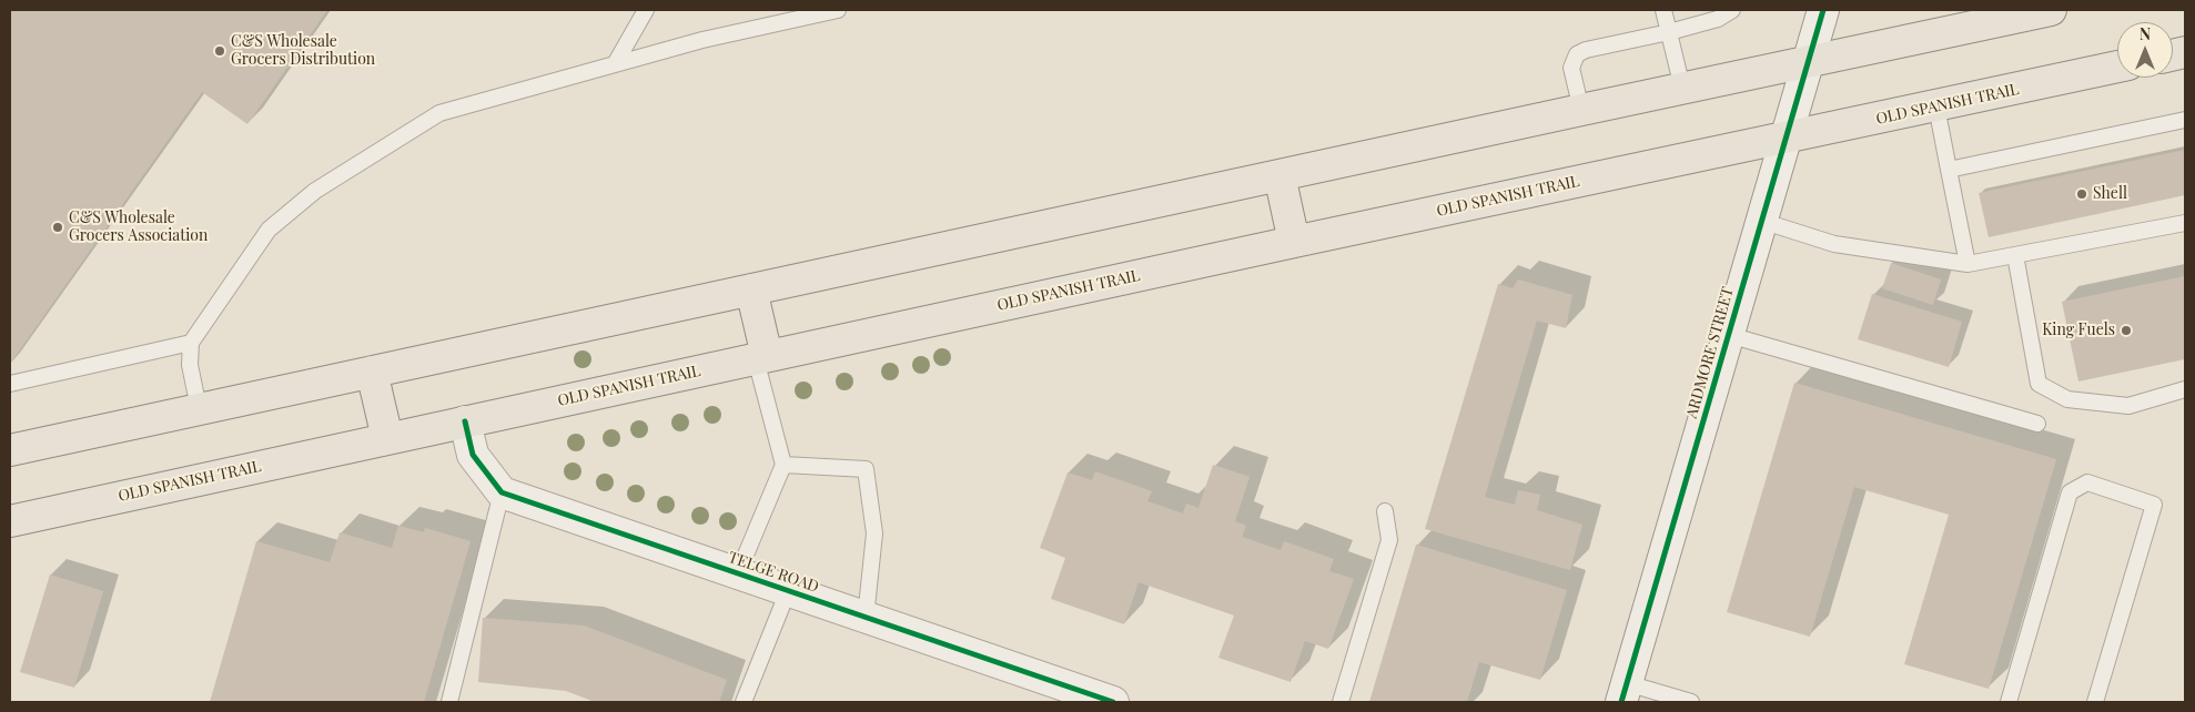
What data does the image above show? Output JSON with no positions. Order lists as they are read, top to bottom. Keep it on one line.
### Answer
{"streets":{"main road":["OLD SPANISH TRAIL"],"street":["ARDMORE STREET","TELGE ROAD"]},"crossings":[["OLD SPANISH TRAIL","ARDMORE STREET"]],"places":["C&S Wholesale Grocers Distribution","Shell","C&S Wholesale Grocers Association","King Fuels"],"north":"top"}
